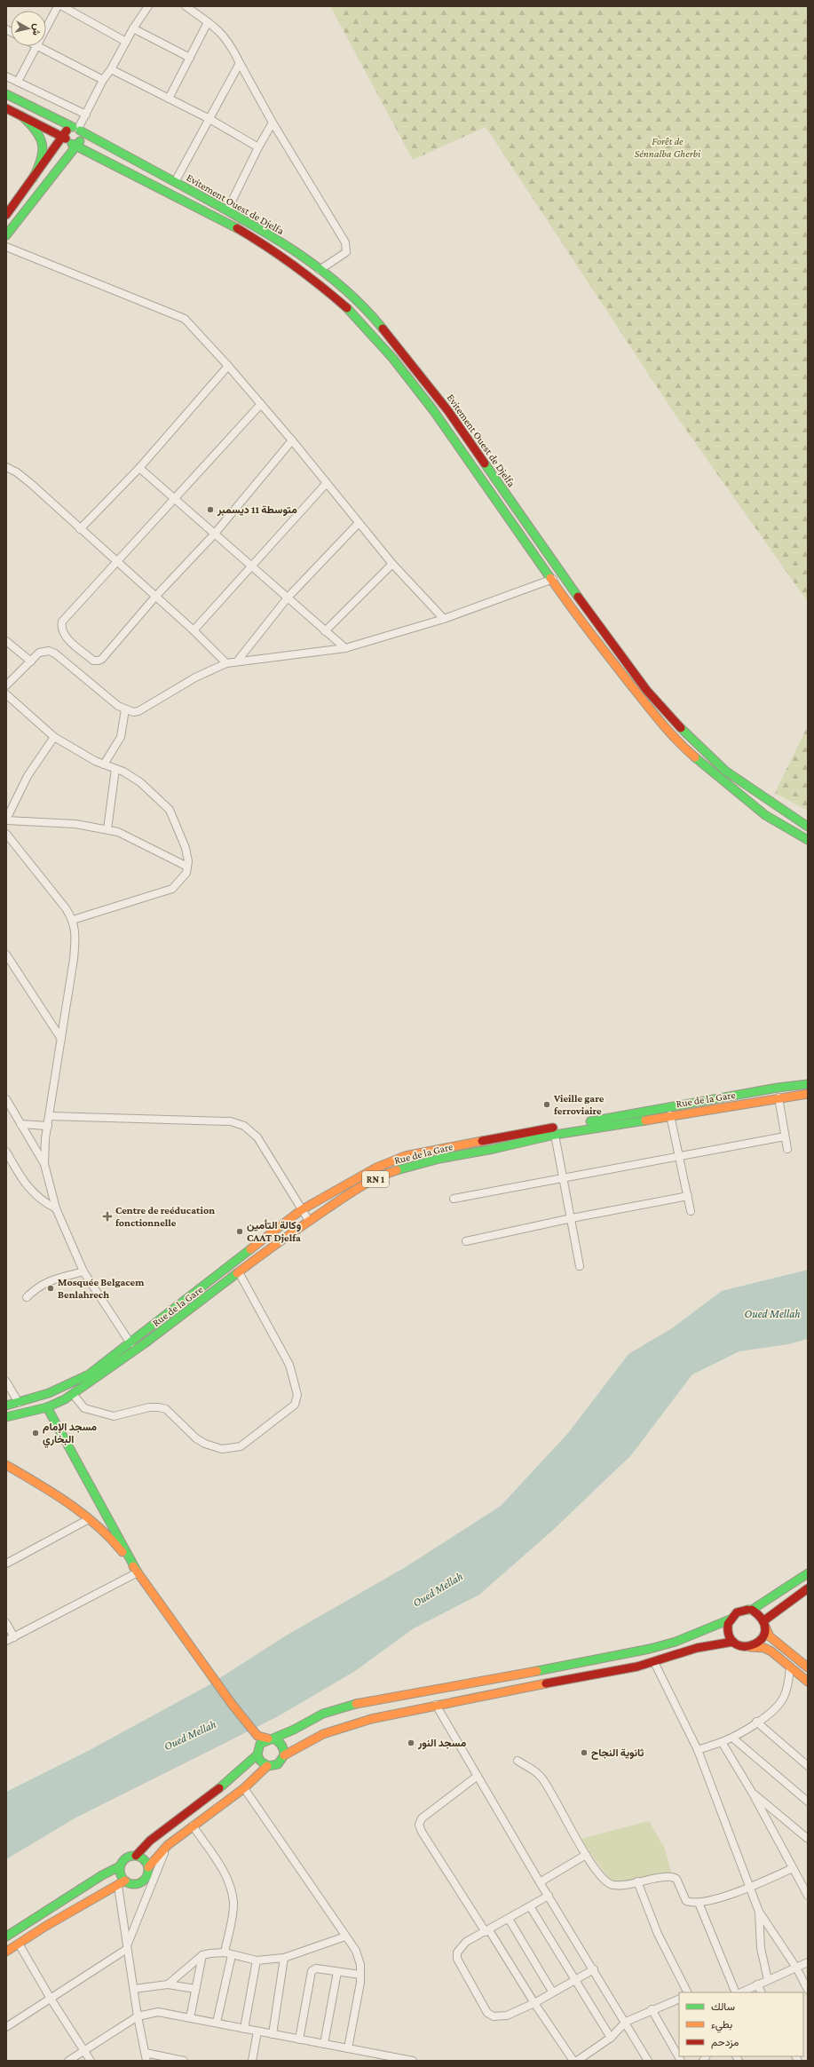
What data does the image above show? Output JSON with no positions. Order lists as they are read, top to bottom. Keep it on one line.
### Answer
{"streets":{"main road":["Evitement Ouest de Djelfa","Rue de la Gare","RN 1"]},"water":["Oued Mellah"],"parks":["Forêt de Sénnalba Gherbi"],"places":{"other":["متوسطة 11 ديسمبر","Vieille gare ferroviaire","وكالة التأمين CAAT Djelfa","Mosquée Belgacem Benlahrech","مسجد الإمام البخاري","مسجد النور","ثانوية النجاح"],"health":["Centre de reéducation fonctionnelle"]},"legend":["سالك","بطيء","مزدحم"],"north":"right"}
